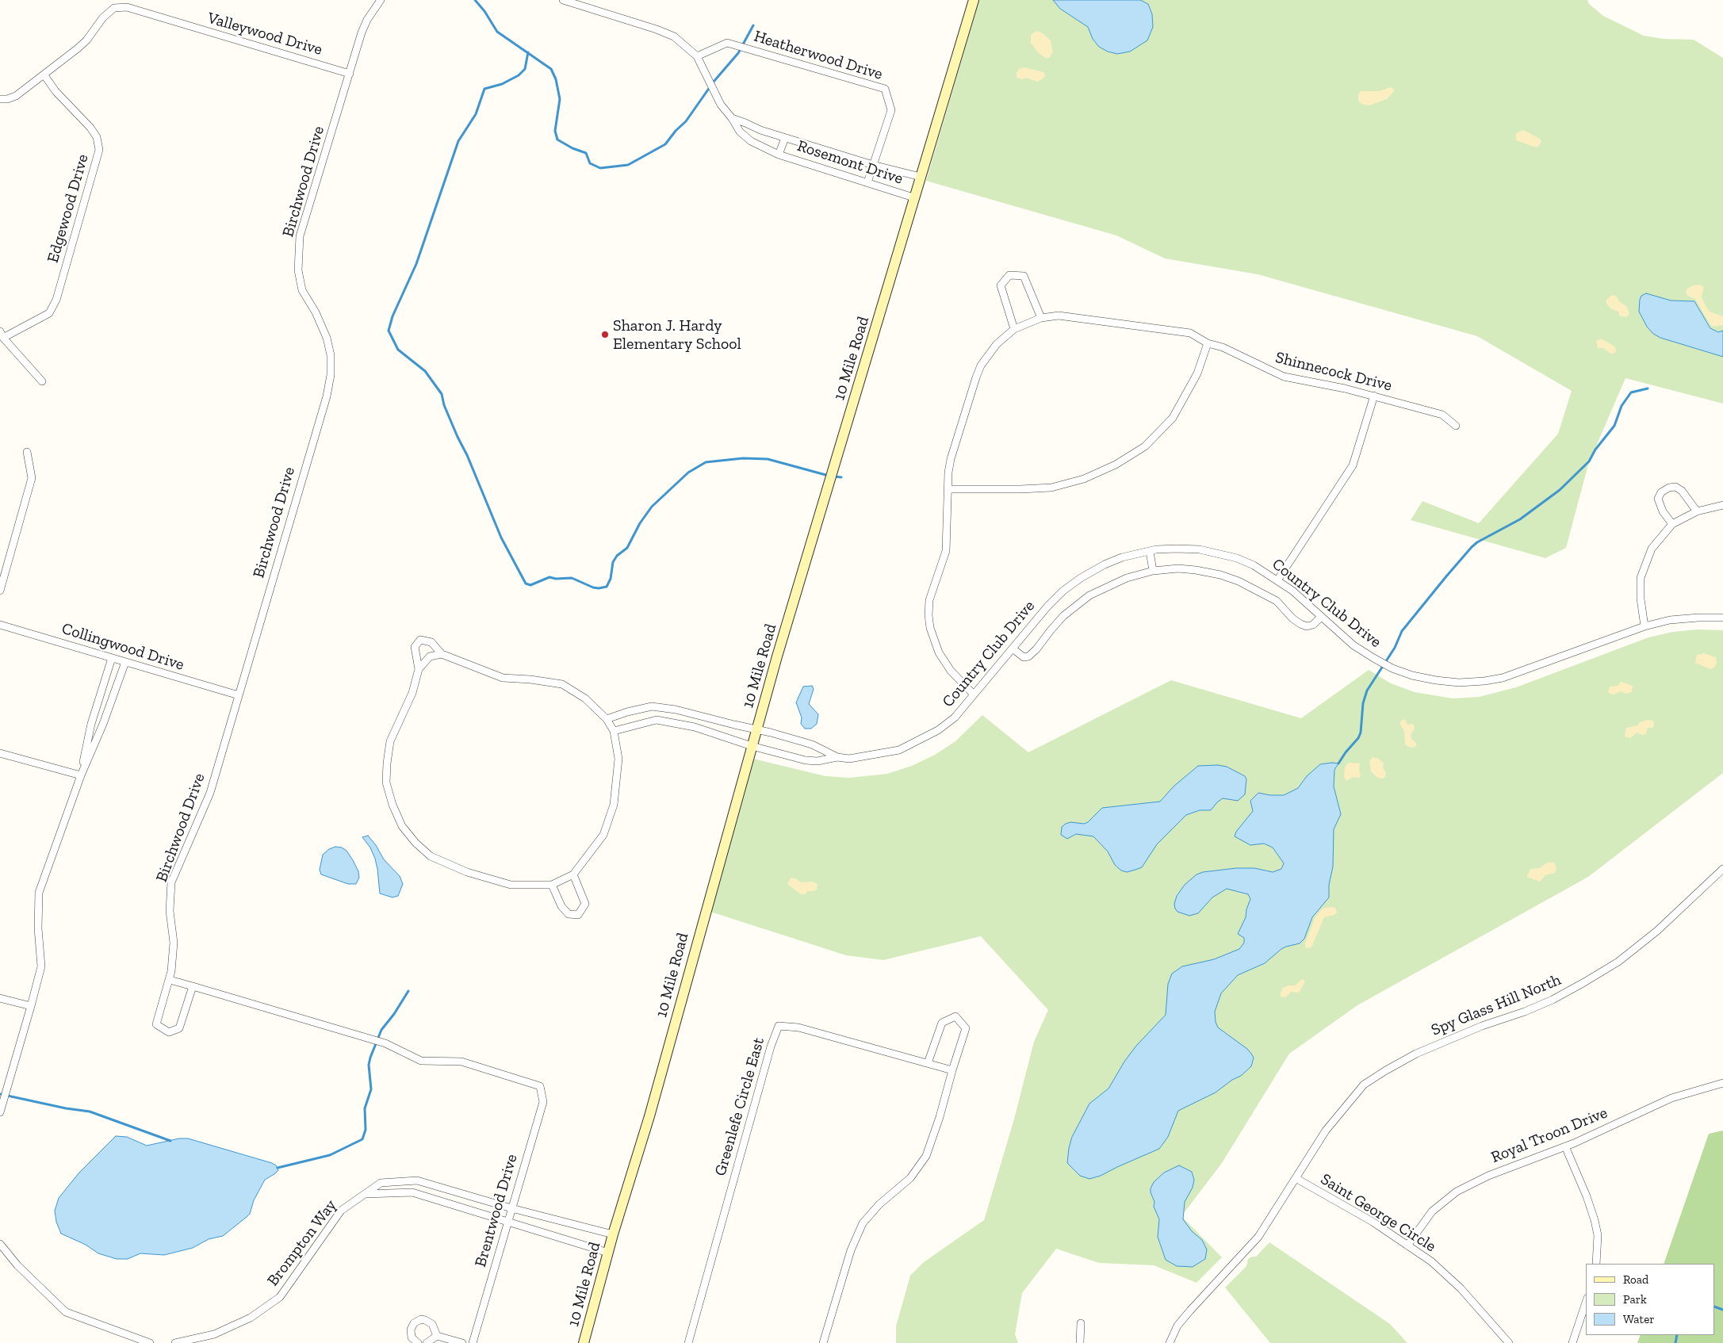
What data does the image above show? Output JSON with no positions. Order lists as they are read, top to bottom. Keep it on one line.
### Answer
{"streets":{"main road":["10 Mile Road"],"street":["Valleywood Drive","Heatherwood Drive","Rosemont Drive","Birchwood Drive","Edgewood Drive","Shinnecock Drive","Country Club Drive","Collingwood Drive","Spy Glass Hill North","Greenlefe Circle East","Royal Troon Drive","Brentwood Drive","Saint George Circle","Brompton Way"]},"crossings":[["Valleywood Drive","Birchwood Drive"],["Valleywood Drive","Edgewood Drive"],["Heatherwood Drive","Rosemont Drive"],["Rosemont Drive","10 Mile Road"],["Birchwood Drive","Collingwood Drive"],["Birchwood Drive","Brentwood Drive"],["10 Mile Road","Country Club Drive"],["10 Mile Road","Brompton Way"],["Shinnecock Drive","Country Club Drive"],["Spy Glass Hill North","Saint George Circle"],["Royal Troon Drive","Saint George Circle"],["Brentwood Drive","Brompton Way"]],"places":["Sharon J. Hardy Elementary School"],"legend":["Road","Park","Water"]}
